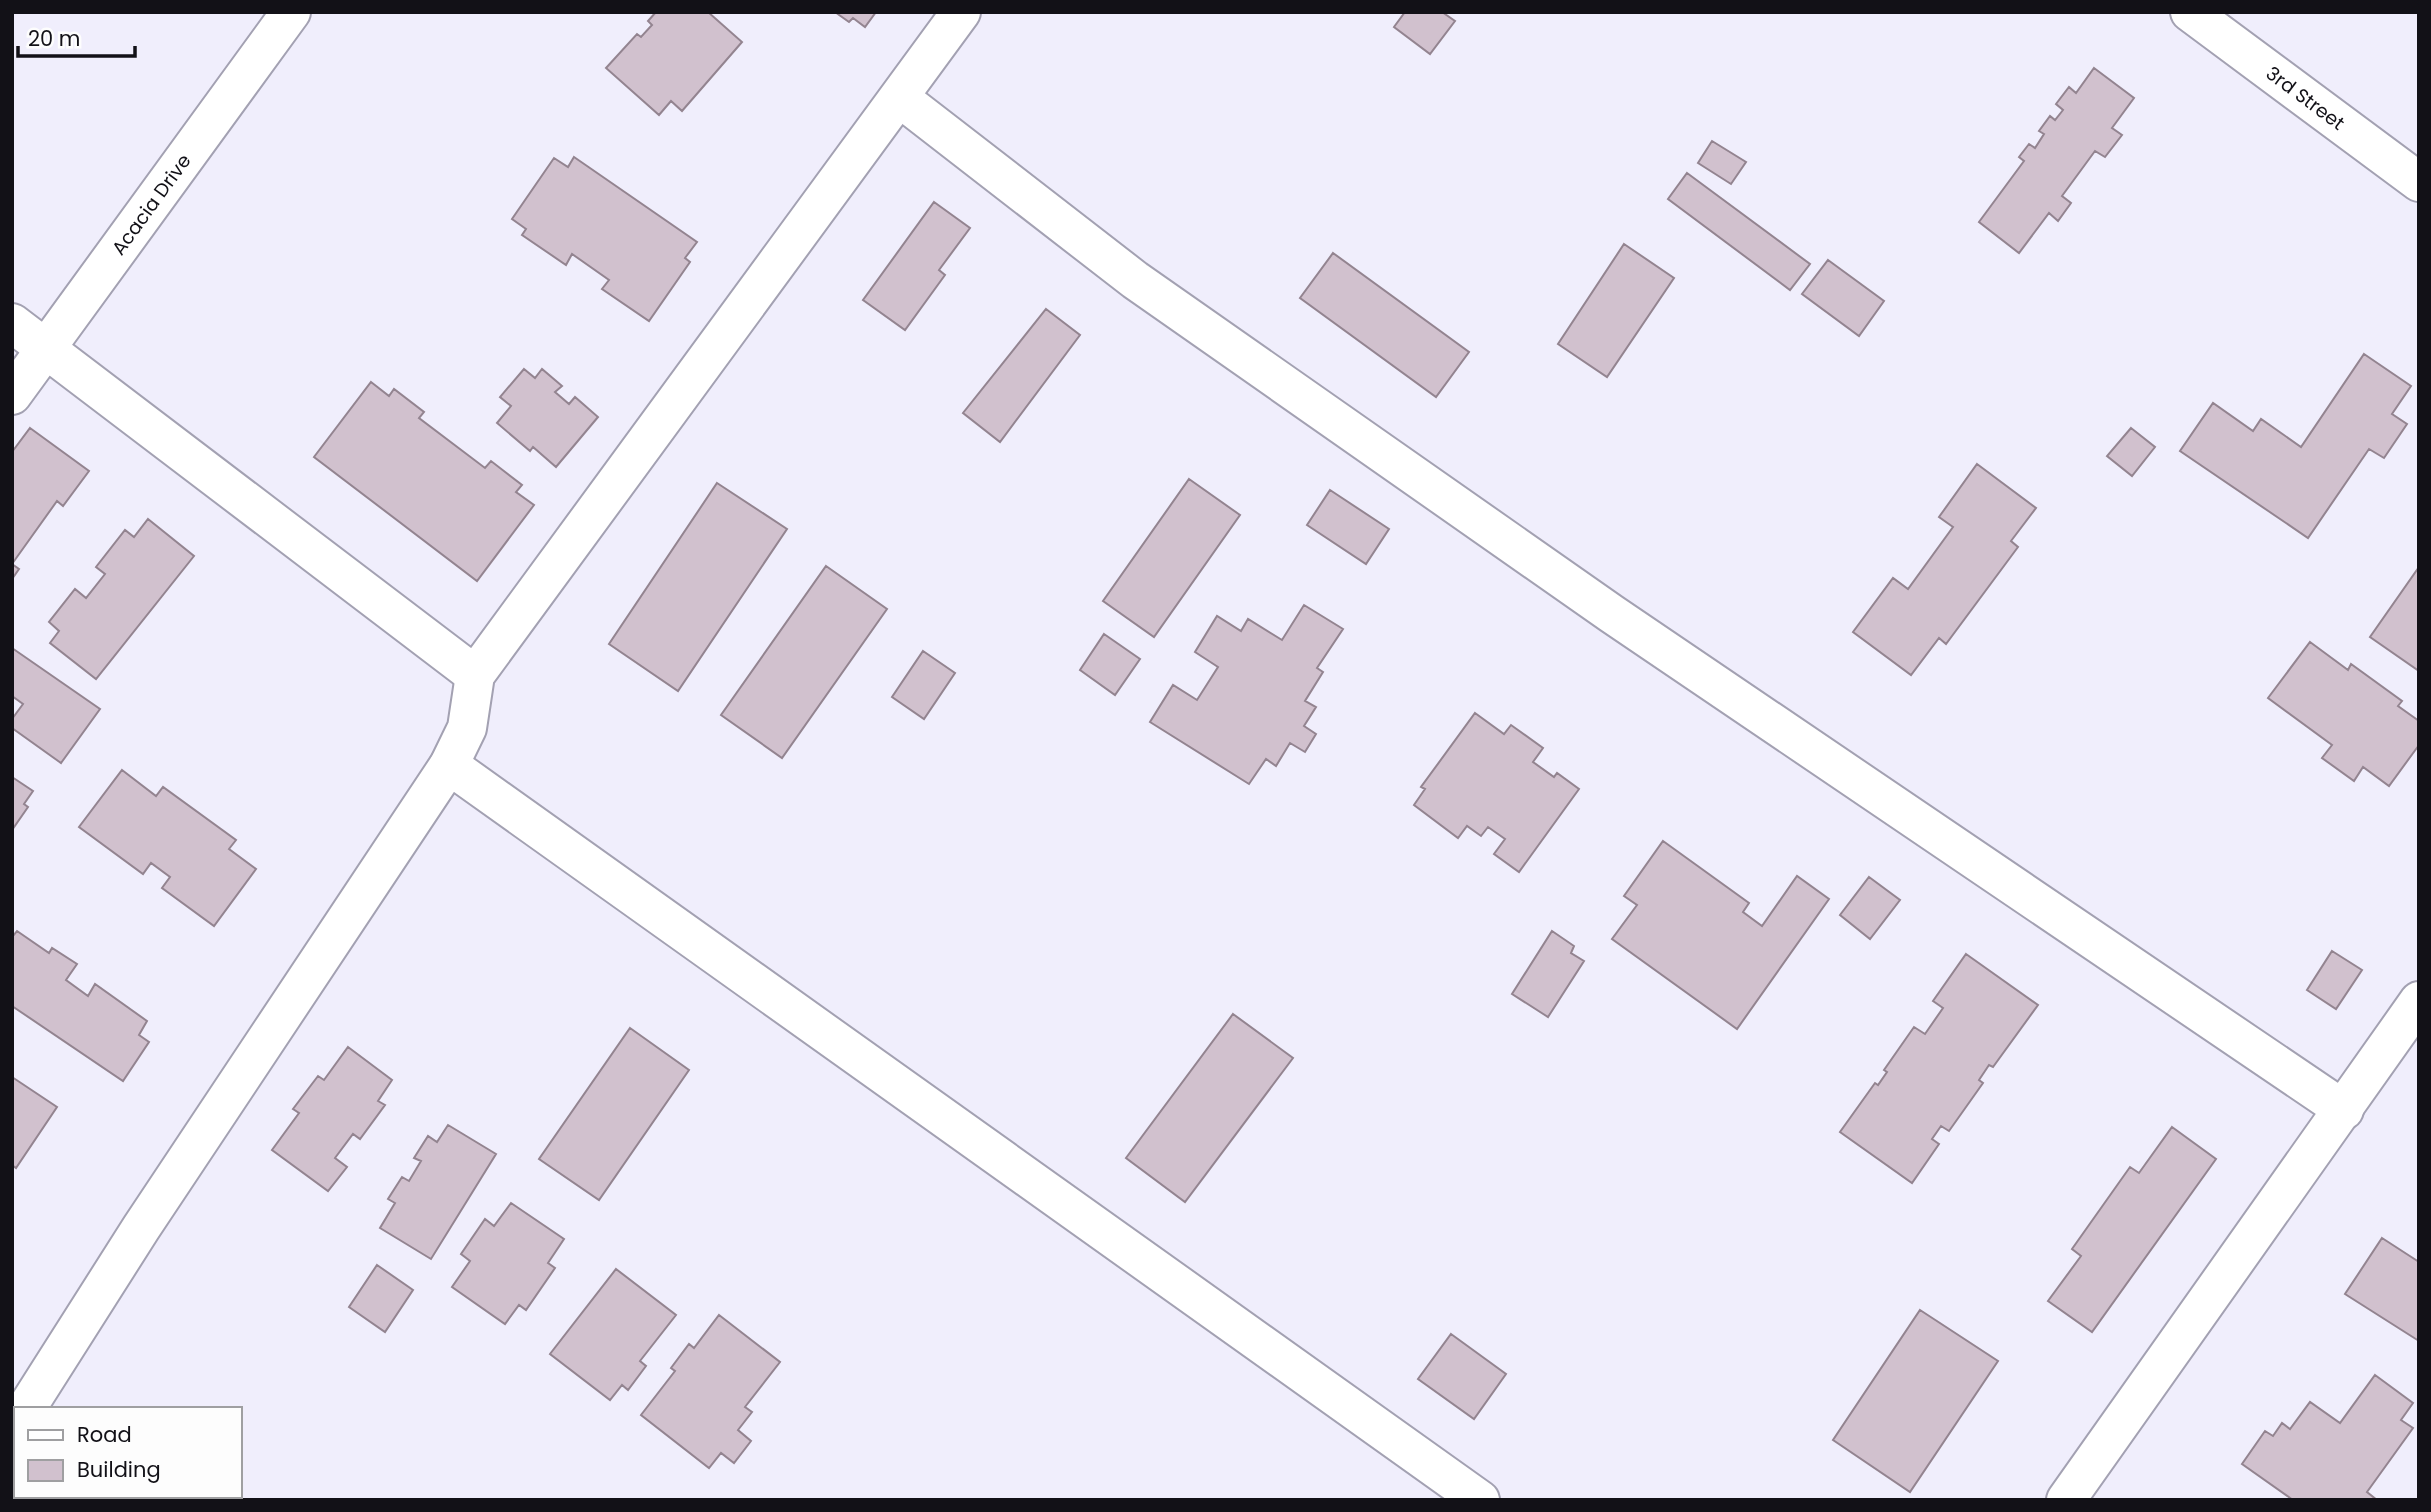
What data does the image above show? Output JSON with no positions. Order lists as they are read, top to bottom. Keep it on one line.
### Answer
{"streets":{"street":["3rd Street","Acacia Drive"]},"legend":["Road","Building"],"scale_bar":"20 m"}
